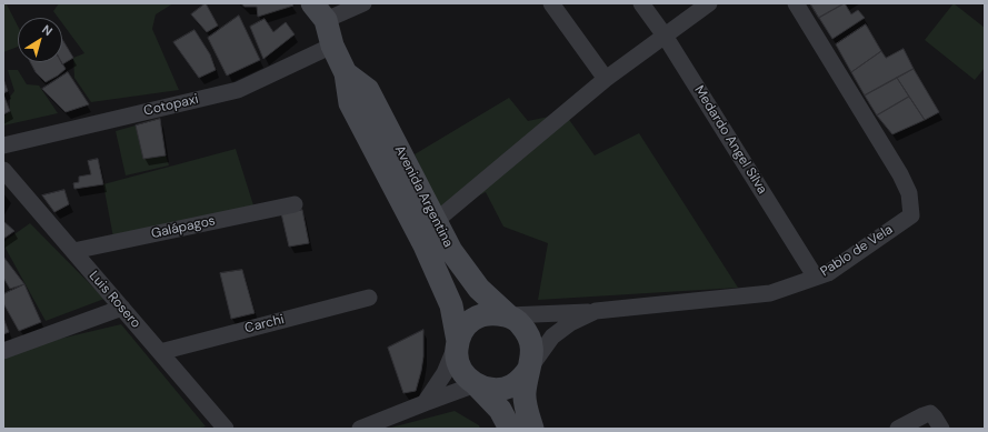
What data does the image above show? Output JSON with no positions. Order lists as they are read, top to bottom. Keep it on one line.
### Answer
{"streets":{"main road":["Avenida Argentina"],"street":["Cotopaxi","Medardo Angel Silva","Galápagos","Pablo de Vela","Luis Rosero","Carchi"]},"crossings":[["Cotopaxi","Avenida Argentina"],["Medardo Angel Silva","Pablo de Vela"],["Avenida Argentina","Pablo de Vela"],["Galápagos","Luis Rosero"],["Luis Rosero","Carchi"]],"north":"top right"}
